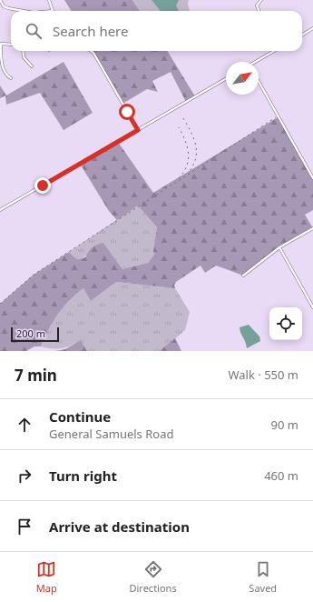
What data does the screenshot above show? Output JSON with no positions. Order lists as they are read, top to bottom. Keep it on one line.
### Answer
{"scale_bar":"200 m","north":"top right","page":{"search":"Search here","scale":"200 m","heading":["7 min","Walk · 550 m"],"list":[["Continue","General Samuels Road","90 m"],["Turn right","460 m"],"Arrive at destination"],"nav":["Map","Directions","Saved"]}}
